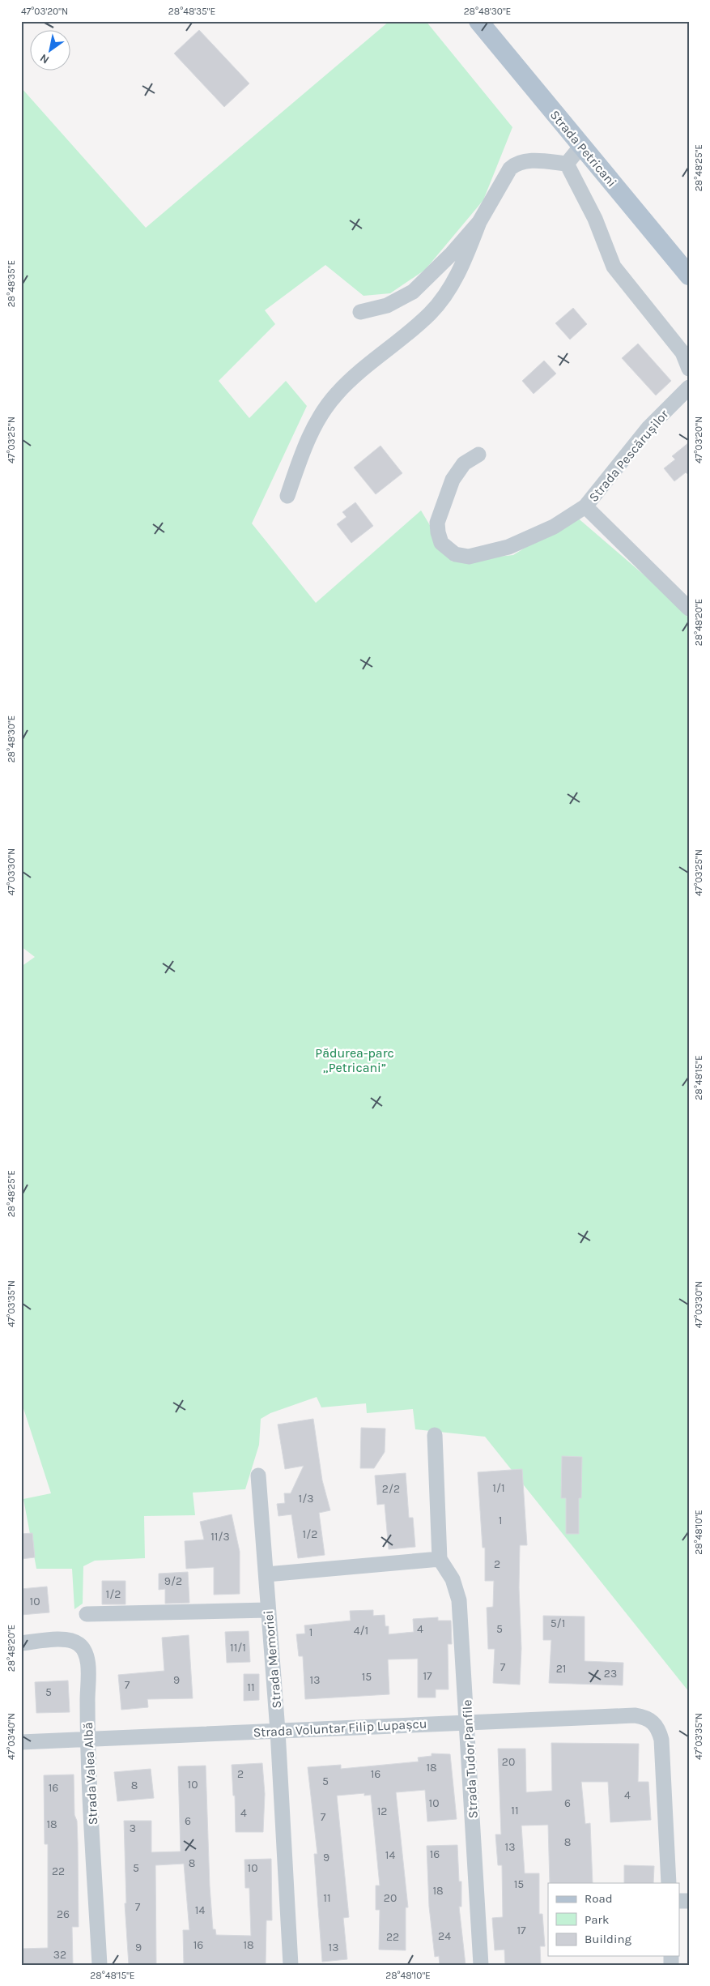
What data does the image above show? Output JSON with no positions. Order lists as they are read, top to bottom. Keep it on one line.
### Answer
{"streets":{"main road":["Strada Petricani"],"street":["Strada Pescărușilor","Strada Memoriei","Strada Voluntar Filip Lupașcu","Strada Tudor Panfile","Strada Valea Albă"]},"crossings":[["Strada Memoriei","Strada Voluntar Filip Lupașcu"],["Strada Voluntar Filip Lupașcu","Strada Tudor Panfile"],["Strada Voluntar Filip Lupașcu","Strada Valea Albă"]],"parks":["Pădurea-parc „Petricani”"],"house_numbers":["1/1","2/2","1/3","1","1/2","11/3","2","9/2","1/2","10","5/1","4","5","4/1","1","11/1","7","21","23","17","15","9","13","7","11","5","20","18","2","16","5","10","8","16","4","10","6","11","12","4","7","6","18","3","8","13","16","14","9","8","5","10","22","15","18","11","20","7","14","26","17","24","22","16","18","9","13","32"],"legend":["Road","Park","Building"],"north":"bottom left","coordinates":["47°03'20\"N","28°48'35\"E","28°48'30\"E","28°48'25\"E","47°03'25\"N","28°48'20\"E","47°03'30\"N","28°48'15\"E","47°03'35\"N","28°48'10\"E","47°03'40\"N"]}
